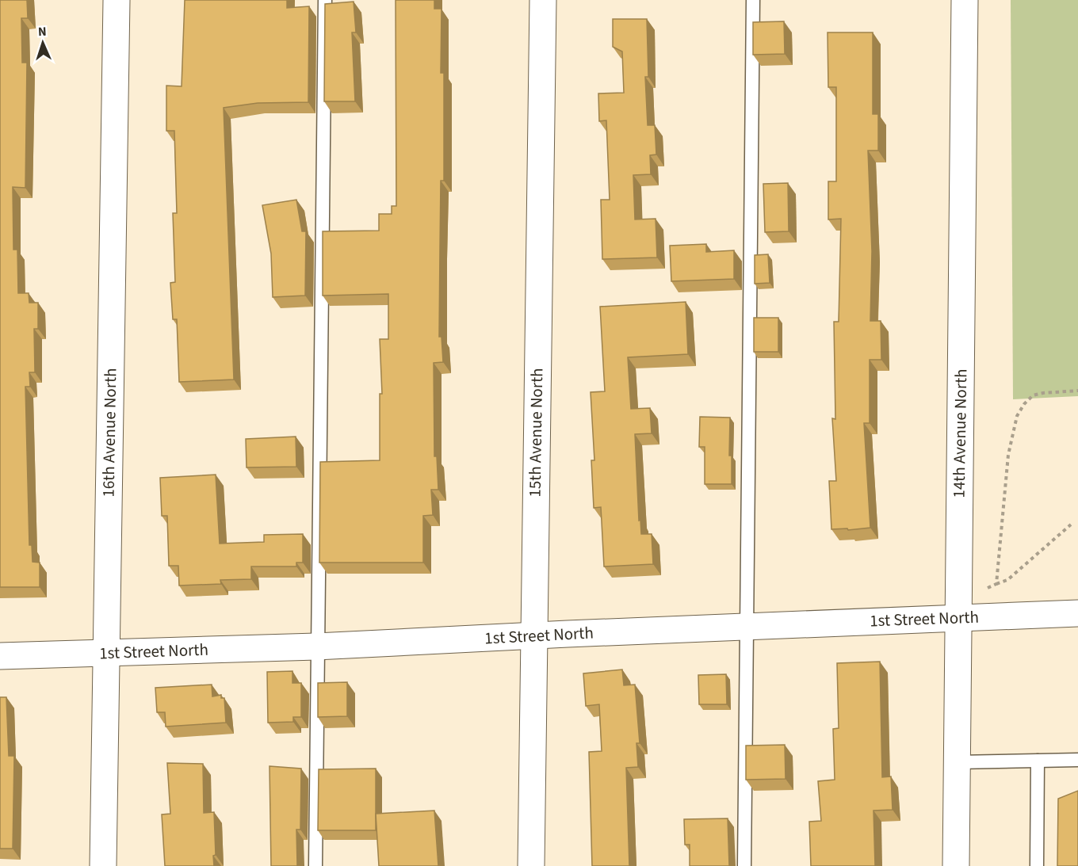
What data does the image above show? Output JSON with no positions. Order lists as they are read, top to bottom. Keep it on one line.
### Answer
{"streets":{"street":["16th Avenue North","15th Avenue North","14th Avenue North","1st Street North"]},"crossings":[["16th Avenue North","1st Street North"],["15th Avenue North","1st Street North"],["14th Avenue North","1st Street North"]],"north":"top"}
